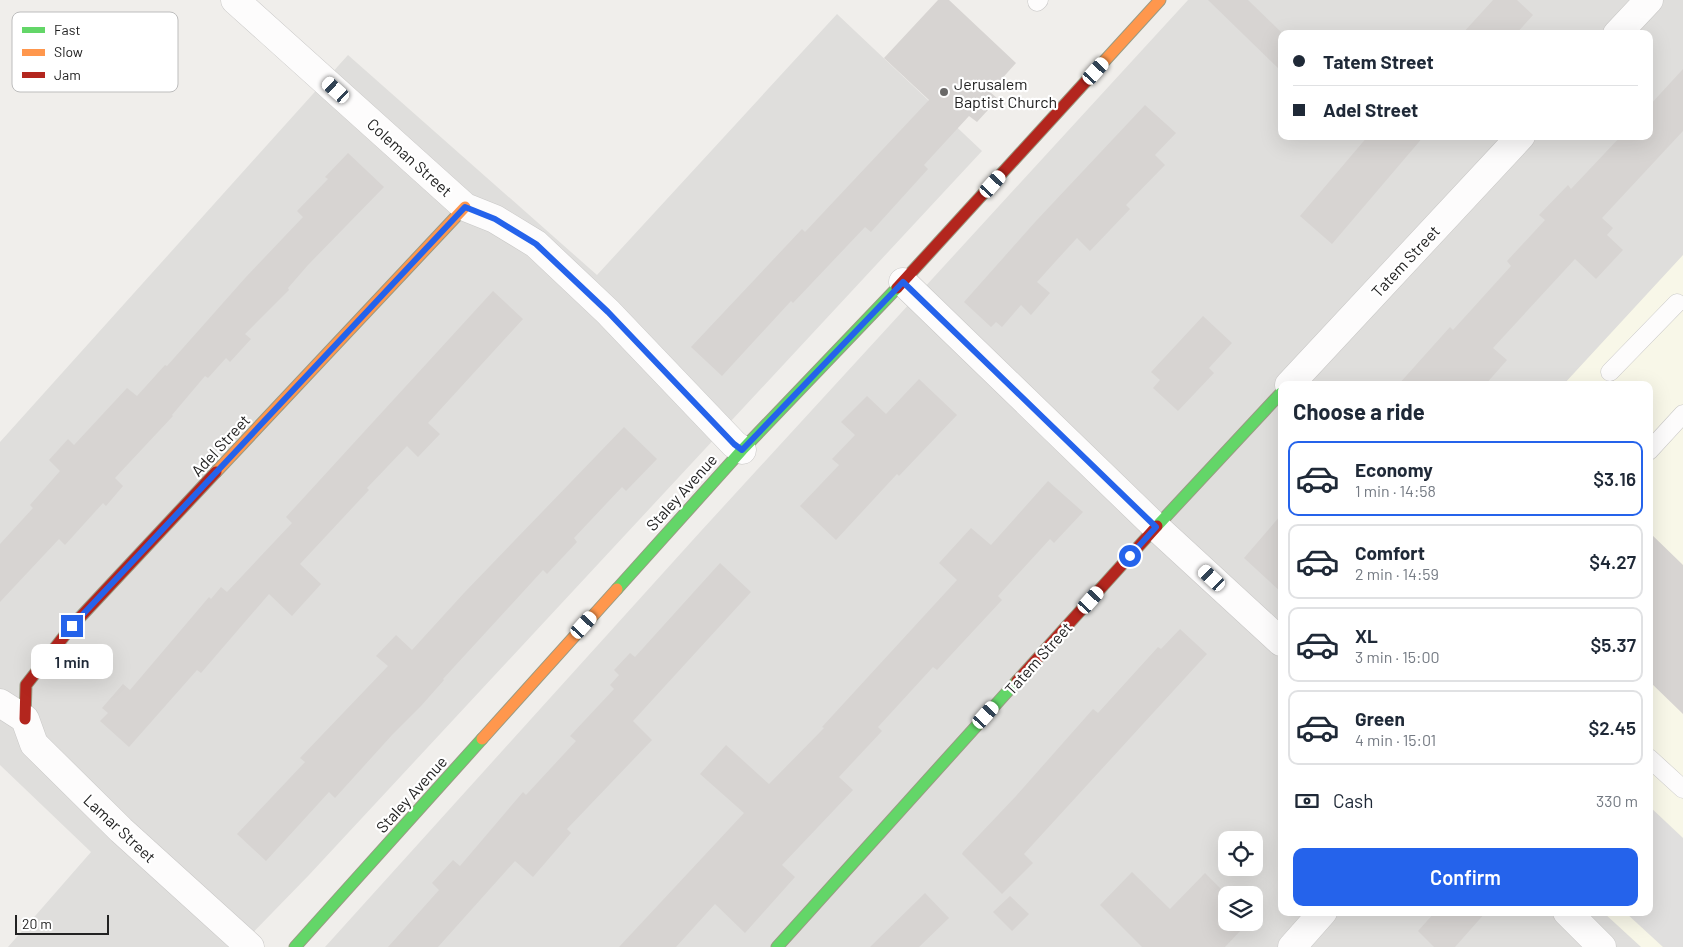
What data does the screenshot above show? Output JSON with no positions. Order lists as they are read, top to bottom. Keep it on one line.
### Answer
{"streets":{"street":["Coleman Street","Tatem Street","Adel Street","Staley Avenue","Lamar Street"]},"crossings":[["Coleman Street","Adel Street"],["Coleman Street","Staley Avenue"],["Adel Street","Lamar Street"]],"places":["Jerusalem Baptist Church"],"legend":["Fast","Slow","Jam"],"scale_bar":"20 m","page":{"banner":["Tatem Street","Adel Street"],"heading":"Choose a ride","list":[{"name":"Economy","note":"1 min · 14:58","value":"$3.16"},{"name":"Comfort","note":"2 min · 14:59","value":"$4.27"},{"name":"XL","note":"3 min · 15:00","value":"$5.37"},{"name":"Green","note":"4 min · 15:01","value":"$2.45"}],"bubble":"1 min","pay":["Cash","330 m"],"buttons":"Confirm","scale":"20 m"}}
